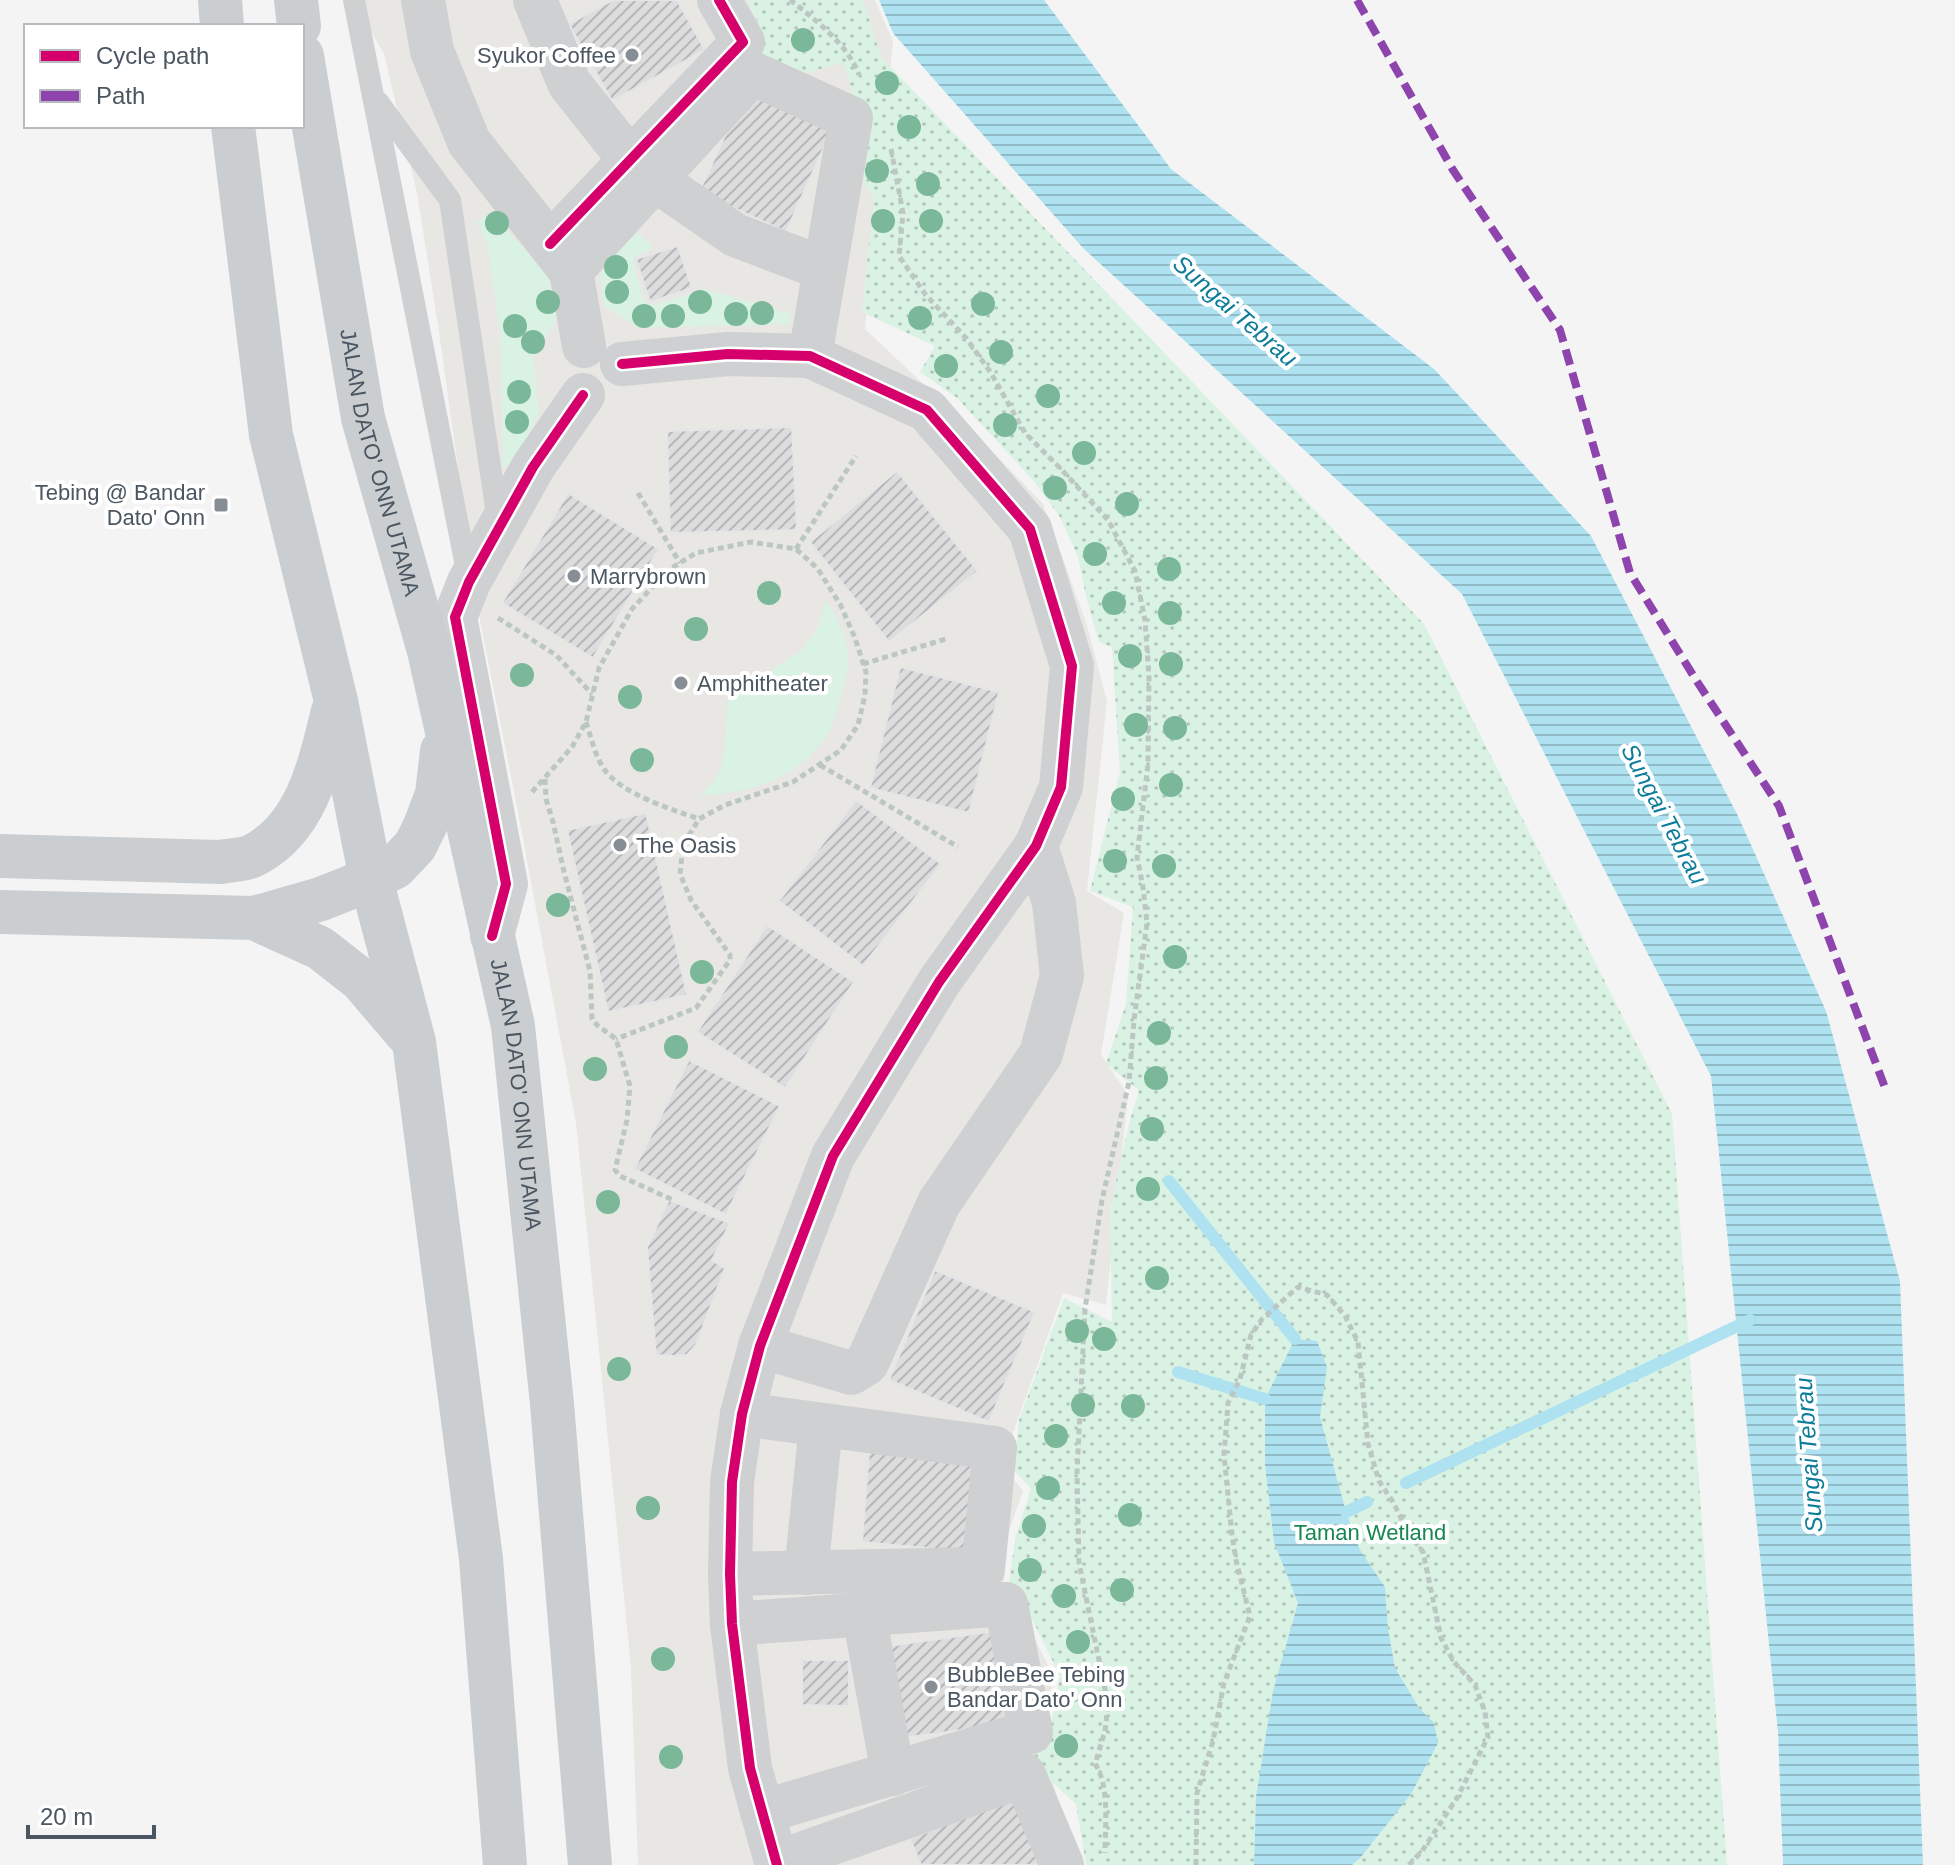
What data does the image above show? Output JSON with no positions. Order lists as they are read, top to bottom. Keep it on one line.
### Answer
{"streets":{"main road":["JALAN DATO' ONN UTAMA"]},"water":["Sungai Tebrau"],"parks":["Taman Wetland"],"places":{"other":["Syukor Coffee","Marrybrown","Amphitheater","The Oasis","BubbleBee Tebing Bandar Dato' Onn"],"transit":["Tebing @ Bandar Dato' Onn"]},"legend":["Cycle path","Path"],"scale_bar":"20 m"}
